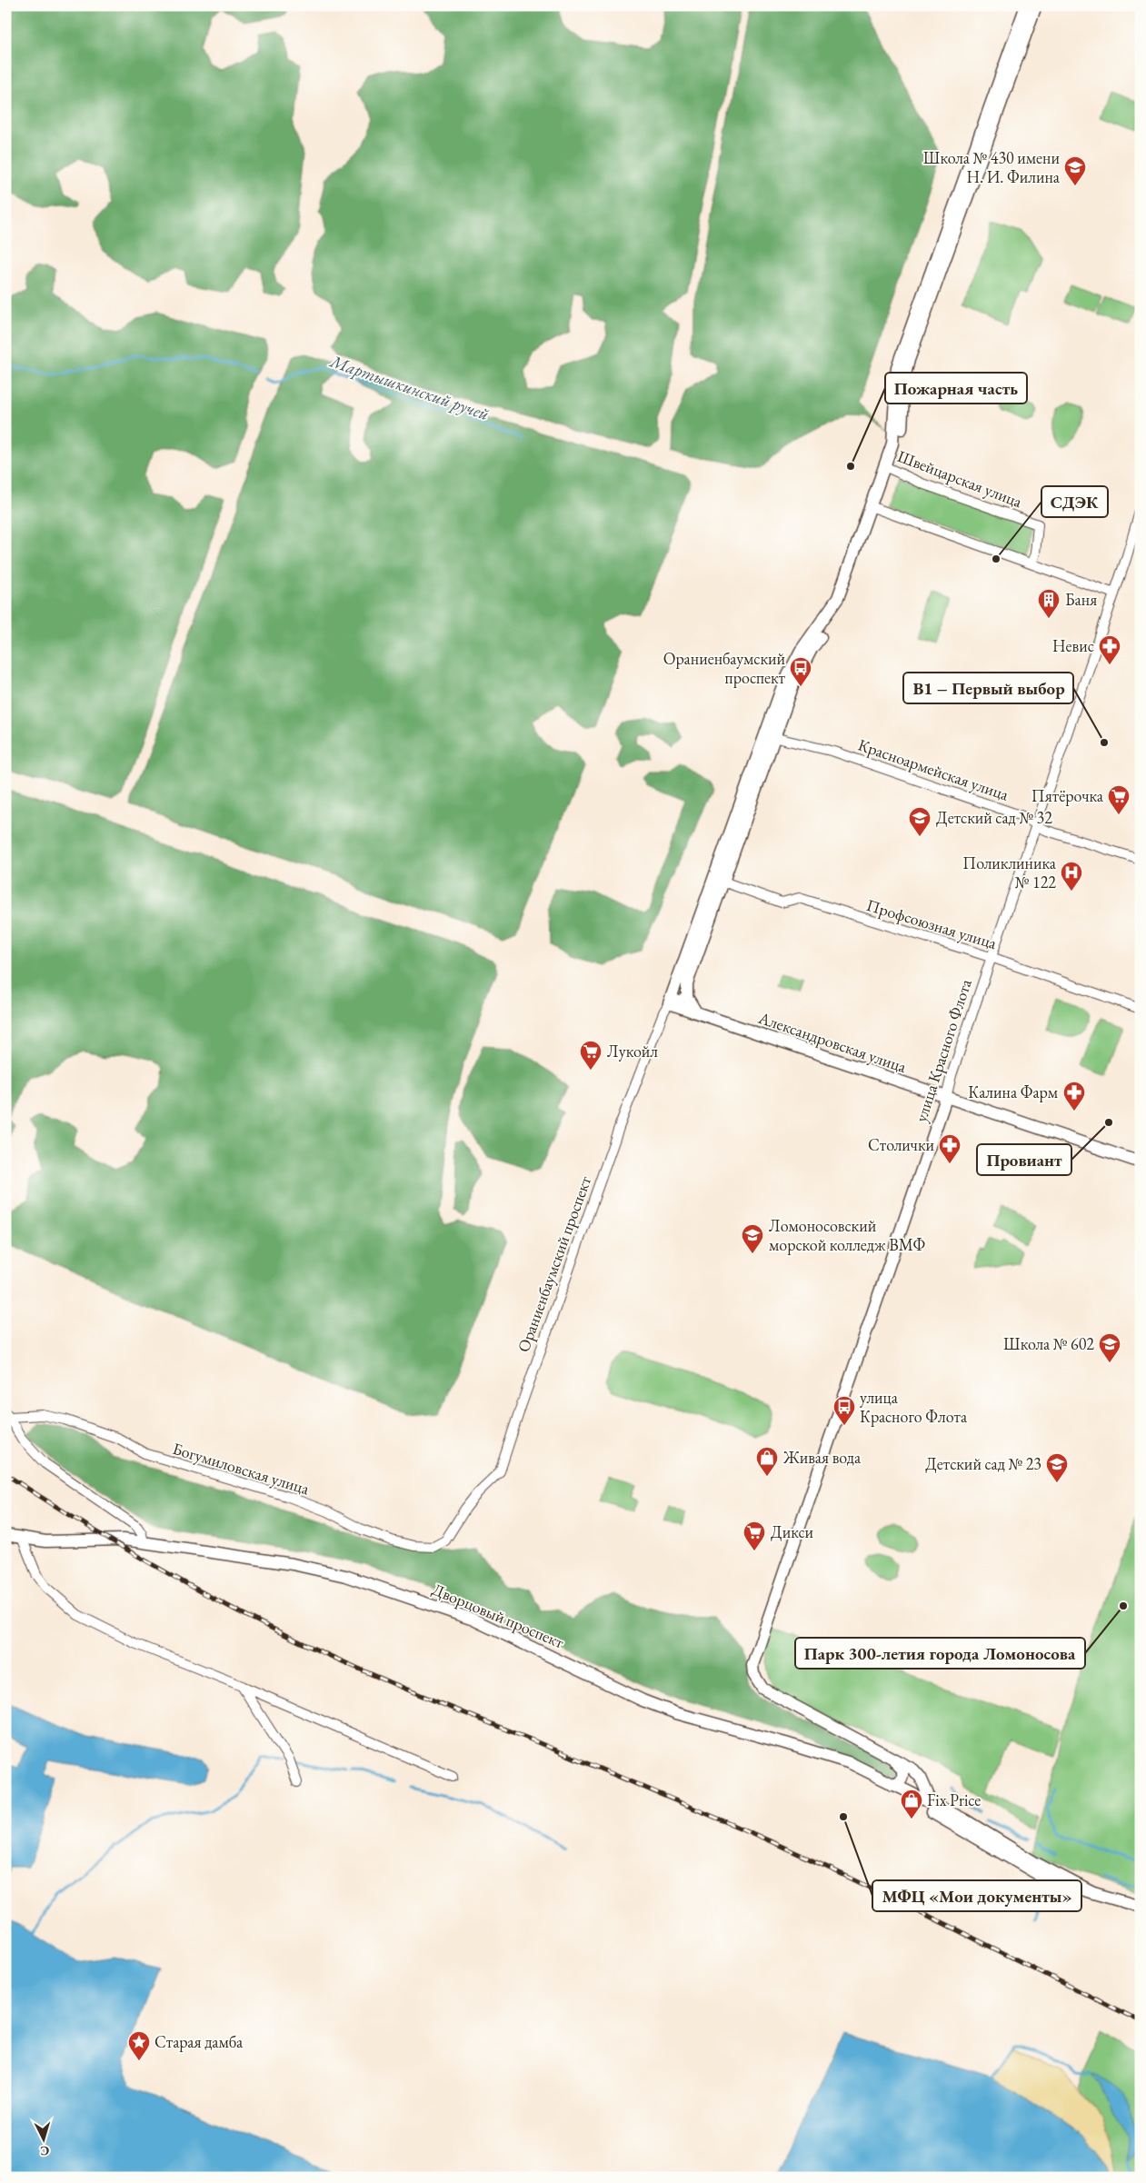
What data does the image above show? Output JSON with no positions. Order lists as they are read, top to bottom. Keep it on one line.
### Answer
{"streets":{"main road":["Александровская улица","улица Красного Флота","Ораниенбаумский проспект","Дворцовый проспект"],"street":["Швейцарская улица","Красноармейская улица","Профсоюзная улица","Богумиловская улица"]},"crossings":[["Швейцарская улица","Ораниенбаумский проспект"],["Красноармейская улица","улица Красного Флота"],["Красноармейская улица","Ораниенбаумский проспект"],["Профсоюзная улица","улица Красного Флота"],["Профсоюзная улица","Ораниенбаумский проспект"],["Александровская улица","улица Красного Флота"],["Александровская улица","Ораниенбаумский проспект"],["улица Красного Флота","Дворцовый проспект"],["Ораниенбаумский проспект","Богумиловская улица"],["Богумиловская улица","Дворцовый проспект"]],"water":["Мартышкинский ручей"],"places":{"school or university":["Школа № 430 имени Н. И. Филина","Детский сад № 32","Ломоносовский морской колледж ВМФ","Школа № 602","Детский сад № 23"],"other":["Пожарная часть","СДЭК","В1 – Первый выбор","Провиант","Парк 300-летия города Ломоносова","МФЦ «Мои документы»"],"building":["Баня"],"pharmacy":["Невис","Калина Фарм","Столички"],"bus stop":["Ораниенбаумский проспект","улица Красного Флота"],"supermarket":["Пятёрочка","Лукойл","Дикси"],"hospital":["Поликлиника № 122"],"shop":["Живая вода","Fix Price"],"place":["Старая дамба"]},"north":"bottom"}
